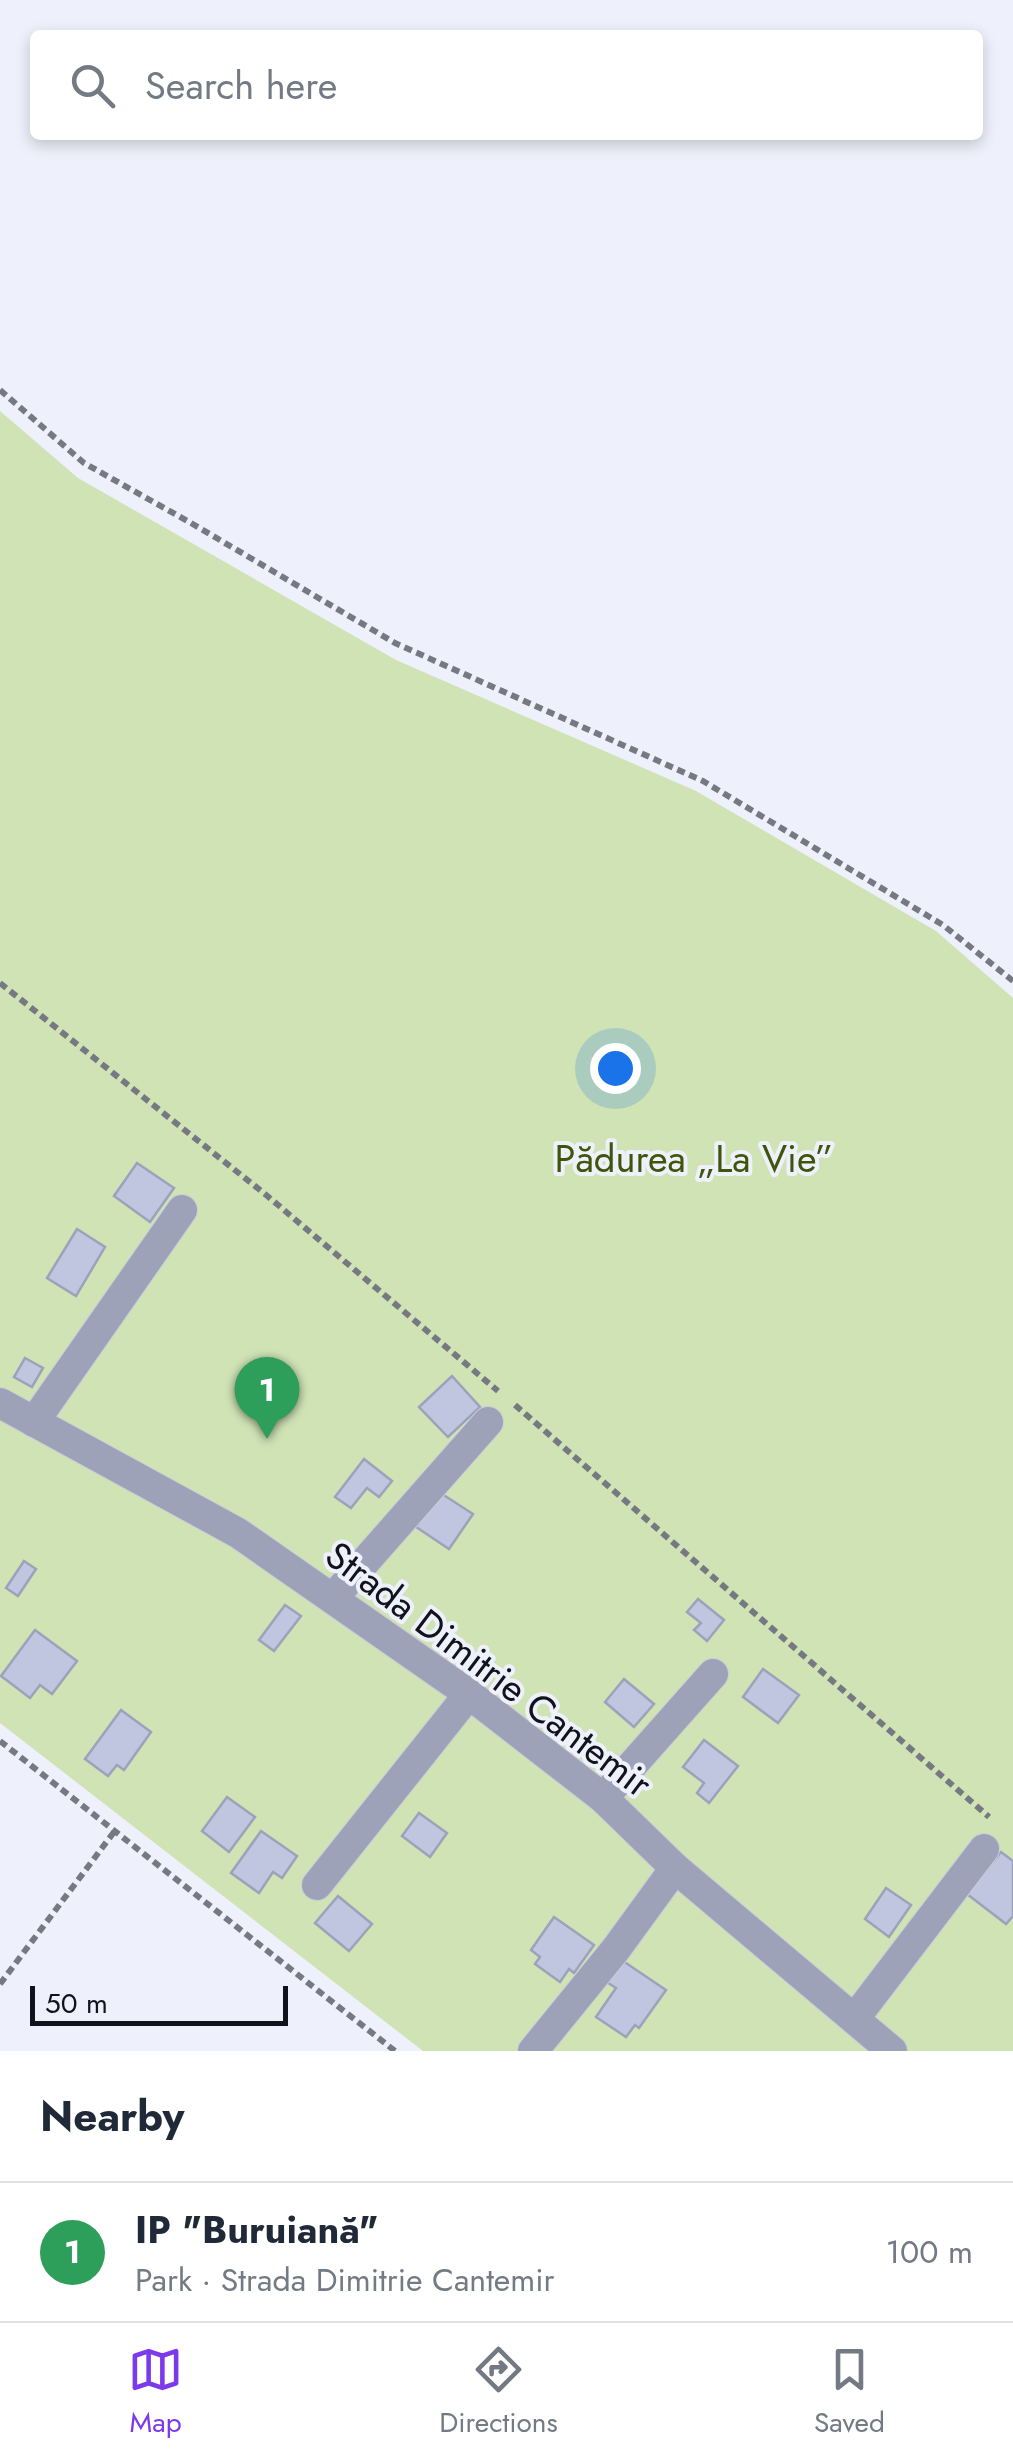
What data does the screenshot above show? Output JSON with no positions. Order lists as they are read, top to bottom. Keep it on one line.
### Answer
{"streets":{"street":["Strada Dimitrie Cantemir"]},"parks":["Pădurea „La Vie”"],"scale_bar":"50 m","page":{"search":"Search here","pins":"1","scale":"50 m","heading":"Nearby","list":[{"mark":"1","name":"IP \"Buruiană\"","note":"Park · Strada Dimitrie Cantemir","value":"100 m"}],"nav":["Map","Directions","Saved"]}}
